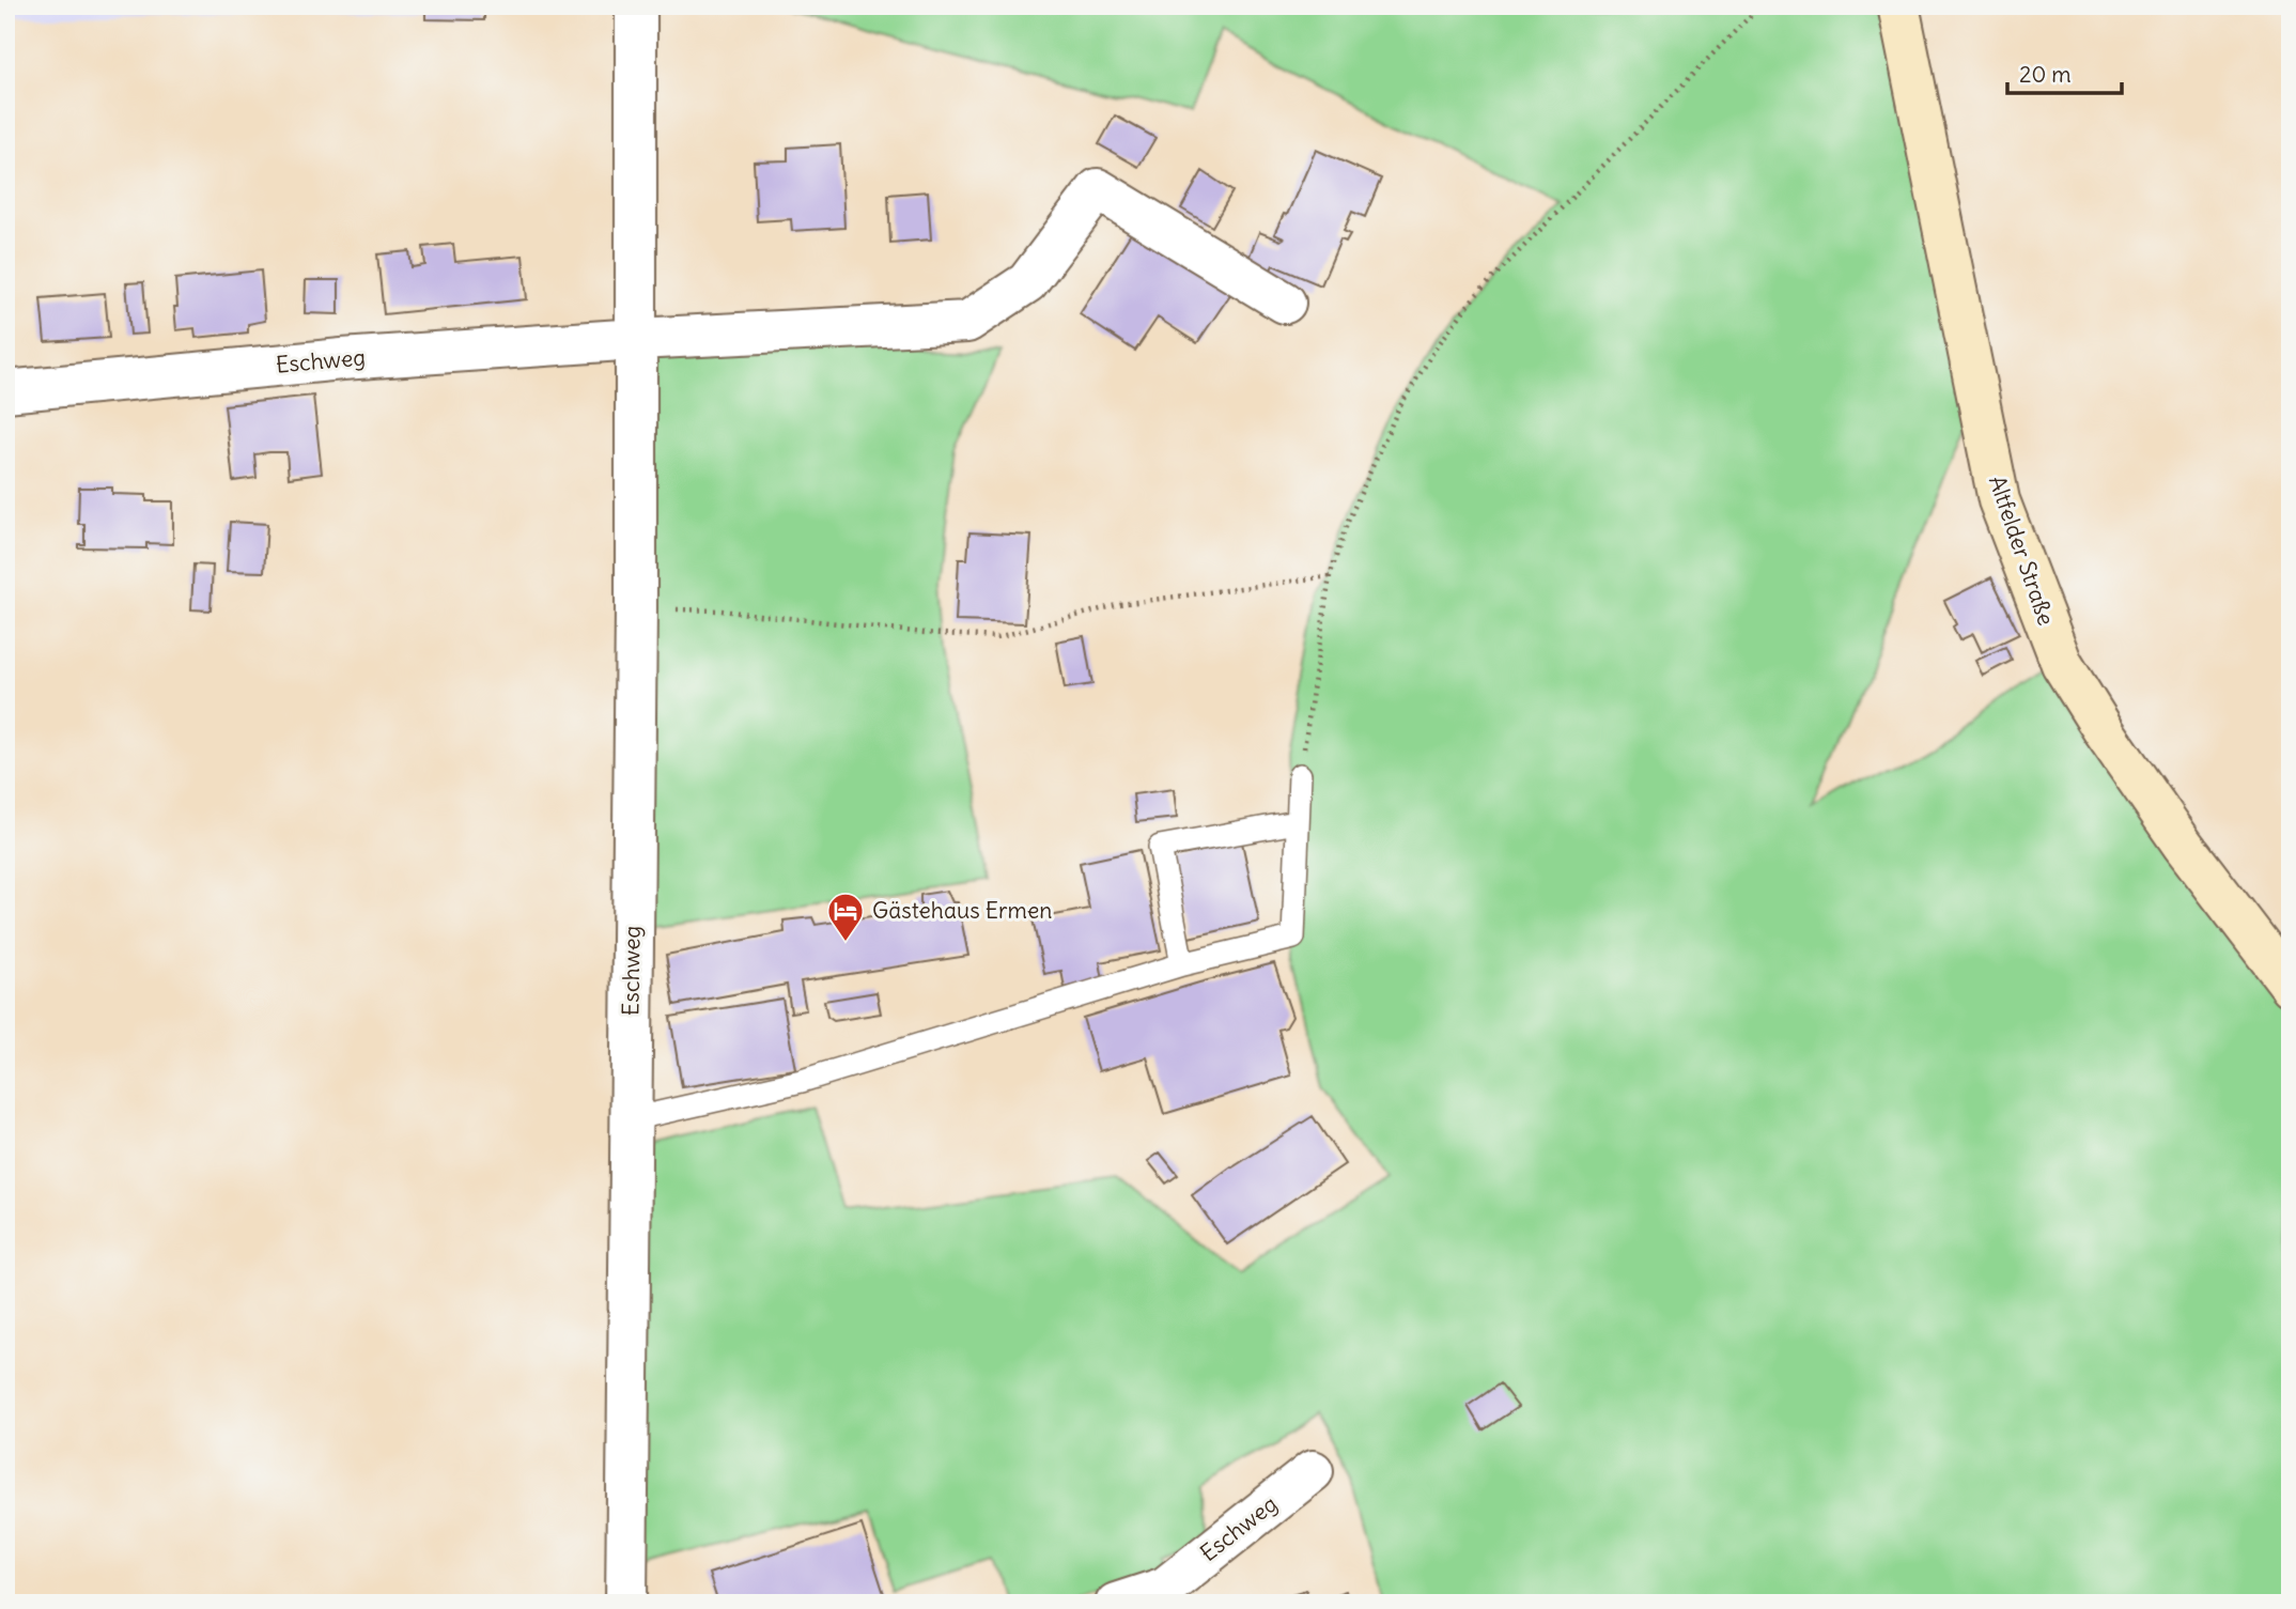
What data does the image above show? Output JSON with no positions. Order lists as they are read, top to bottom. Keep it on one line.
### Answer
{"streets":{"street":["Eschweg","Altfelder Straße"]},"places":{"hotel":["Gästehaus Ermen"]},"scale_bar":"20 m"}
